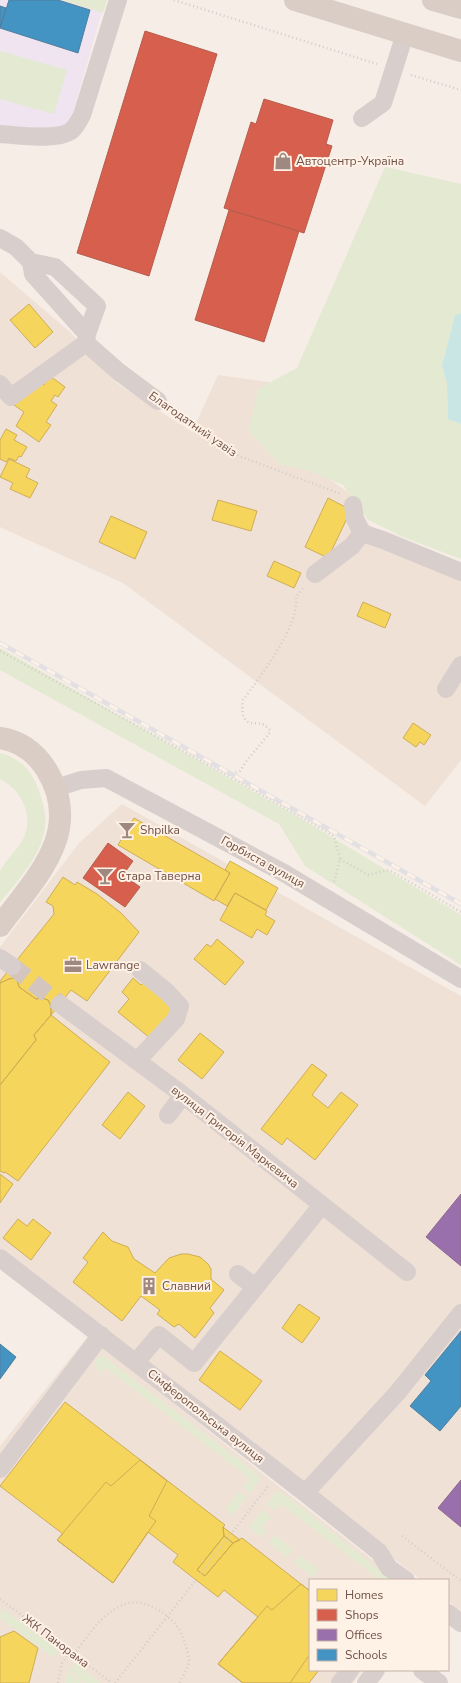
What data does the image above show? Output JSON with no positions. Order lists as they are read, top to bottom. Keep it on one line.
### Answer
{"streets":{"street":["Благодатний узвіз","Горбиста вулиця","вулиця Григорія Маркевича","Сімферопольська вулиця"],"path":["ЖК Панорама"]},"places":{"shop":["Автоцентр-Україна"],"bar":["Shpilka","Стара Таверна"],"office":["Lawrange"],"building":["Славний"]},"legend":["Homes","Shops","Offices","Schools"]}
